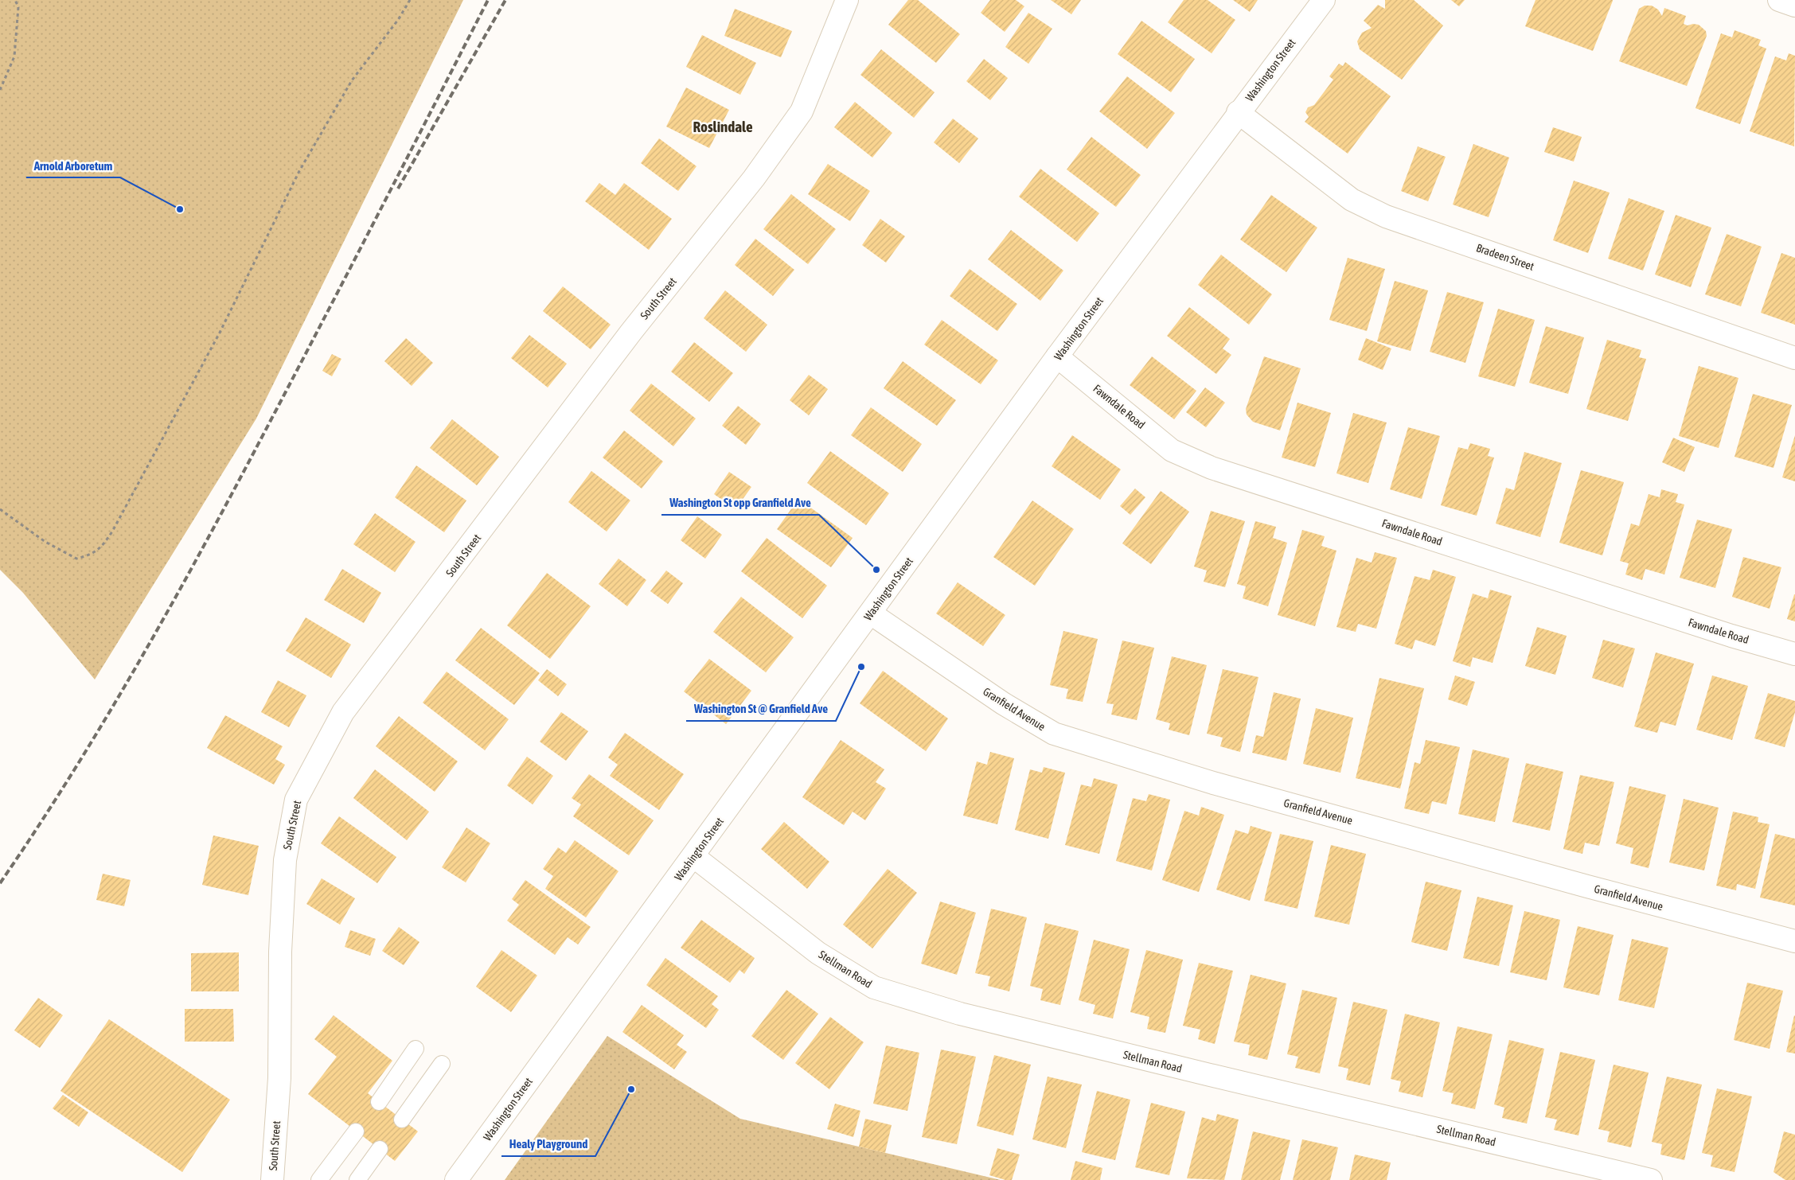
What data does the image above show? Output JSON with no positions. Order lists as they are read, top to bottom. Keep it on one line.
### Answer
{"streets":{"street":["Washington Street","Bradeen Street","South Street","Fawndale Road","Granfield Avenue","Stellman Road"]},"crossings":[["Washington Street","Bradeen Street"],["Washington Street","Fawndale Road"],["Washington Street","Granfield Avenue"],["Washington Street","Stellman Road"]],"districts":["Roslindale"],"places":["Arnold Arboretum","Washington St opp Granfield Ave","Washington St @ Granfield Ave","Healy Playground"]}
